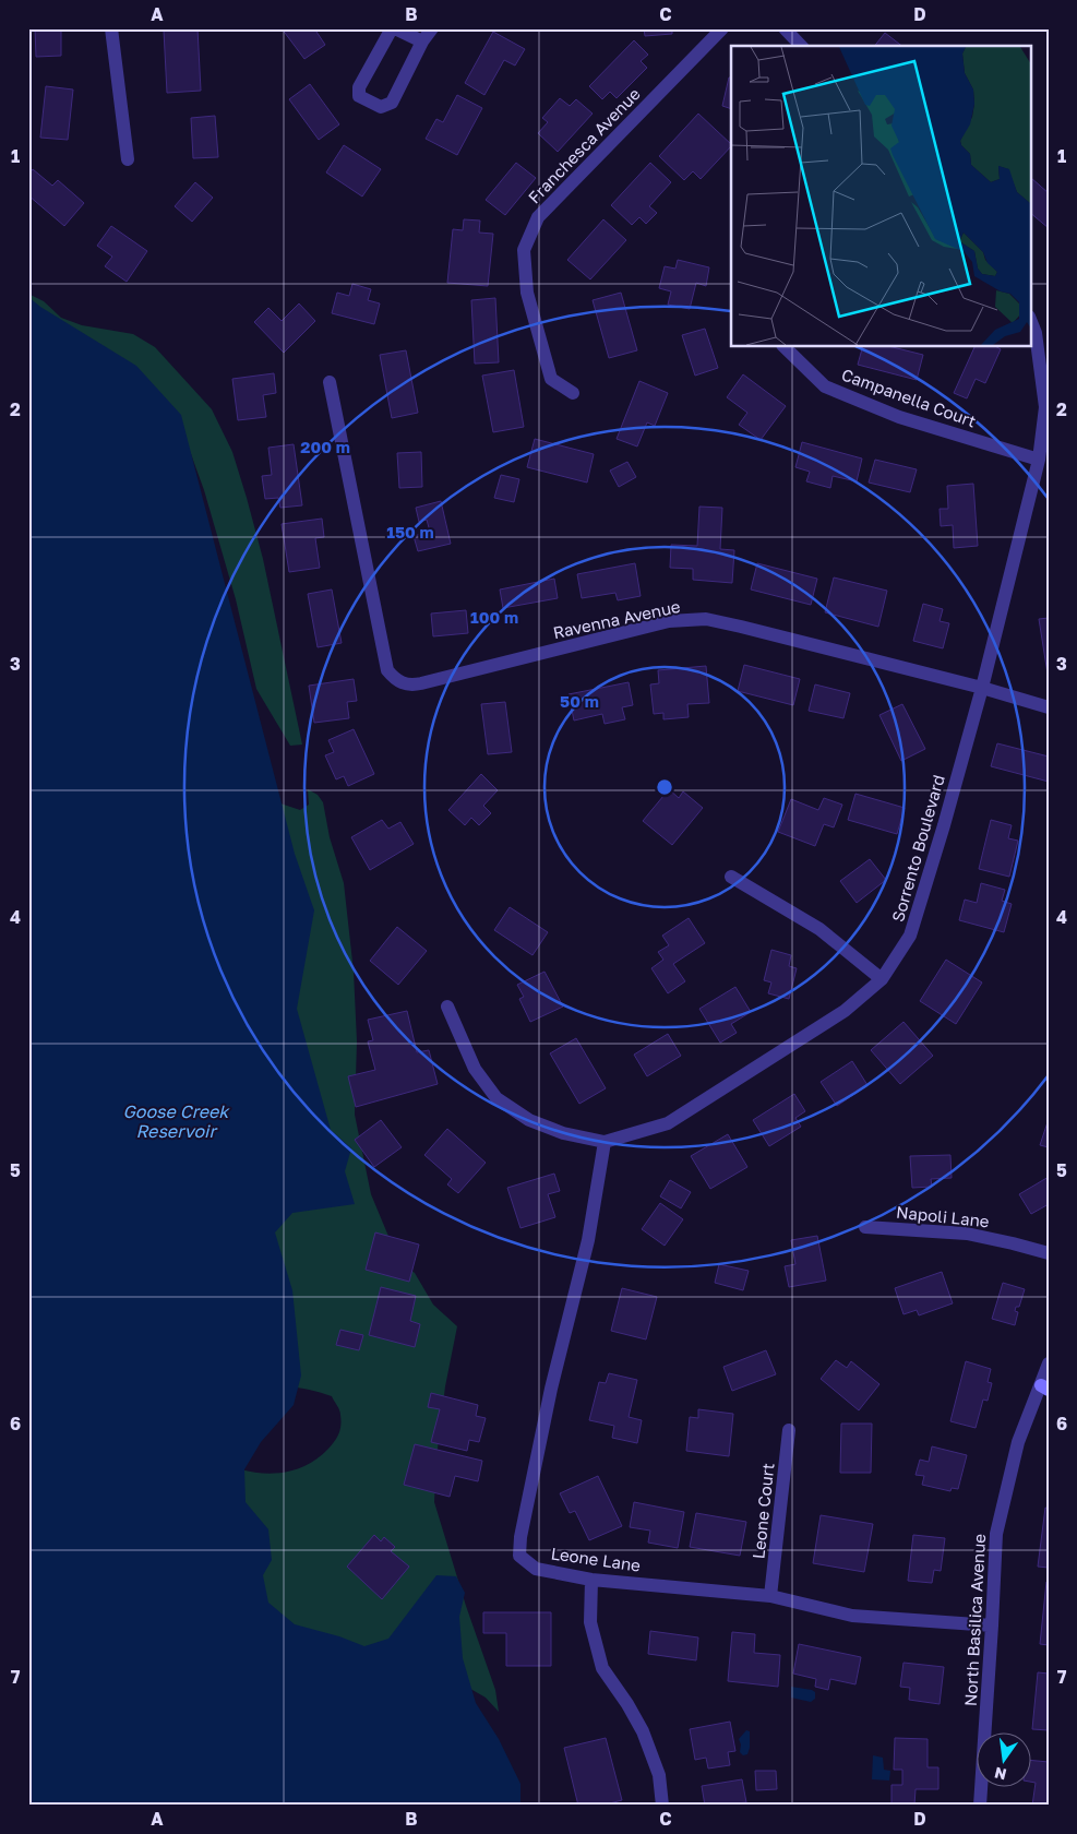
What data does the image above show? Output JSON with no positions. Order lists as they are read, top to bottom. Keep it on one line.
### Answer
{"streets":{"street":["Franchesca Avenue","Campanella Court","Ravenna Avenue","Sorrento Boulevard","Napoli Lane","Leone Court","Leone Lane","North Basilica Avenue"]},"crossings":[["Campanella Court","Sorrento Boulevard"],["Ravenna Avenue","Sorrento Boulevard"],["Sorrento Boulevard","Leone Lane"],["Leone Court","Leone Lane"],["Leone Lane","North Basilica Avenue"]],"water":["Goose Creek Reservoir"],"north":"bottom","grid":{"columns":["A","B","C","D"],"rows":["1","2","3","4","5","6","7"]},"rings":["200 m","150 m","100 m","50 m"]}
